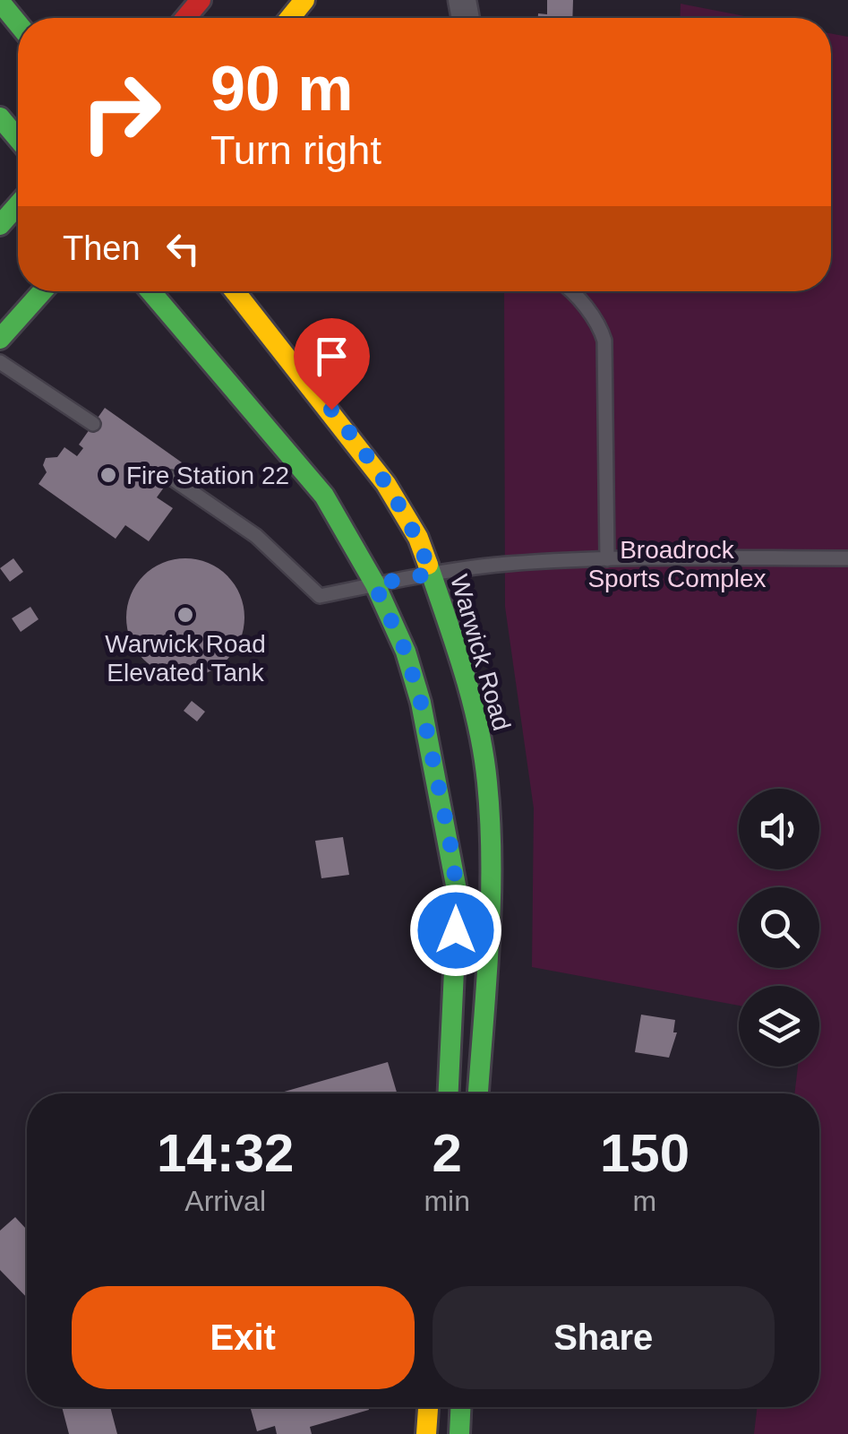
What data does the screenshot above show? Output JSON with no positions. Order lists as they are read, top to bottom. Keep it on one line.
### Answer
{"streets":{"main road":["Warwick Road"]},"parks":["Broadrock Sports Complex"],"places":["Fire Station 22","Warwick Road Elevated Tank"],"page":{"turn":["90 m","Turn right"],"then":"Then","eta":["14:32","Arrival","2","min","150","m"],"buttons":["Exit","Share"]}}
